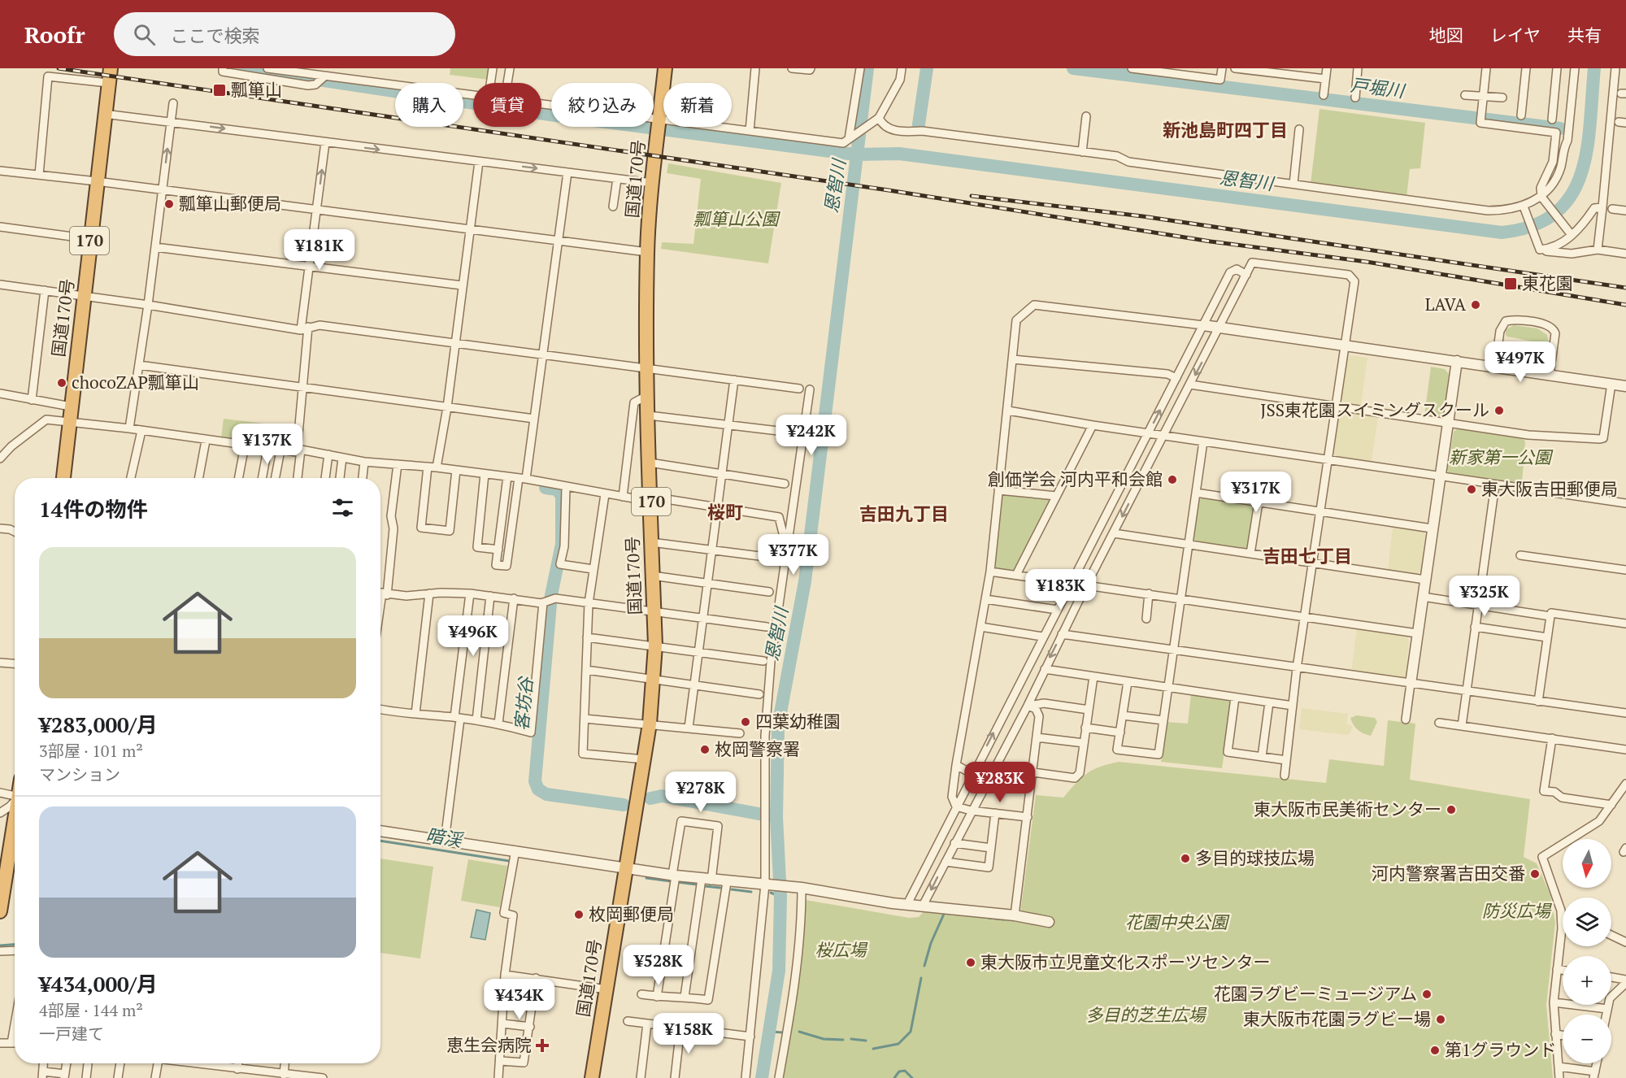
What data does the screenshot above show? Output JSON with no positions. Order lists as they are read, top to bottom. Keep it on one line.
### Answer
{"streets":{"highway":["国道170号","170"]},"districts":["新池島町四丁目","桜町","吉田九丁目","吉田七丁目"],"water":["戸堀川","恩智川","客坊谷","暗渓"],"parks":["瓢箪山公園","新家第一公園","防災広場","花園中央公園","桜広場","多目的芝生広場"],"places":{"transit":["瓢箪山","東花園"],"other":["瓢箪山郵便局","LAVA","chocoZAP瓢箪山","JSS東花園スイミングスクール","創価学会 河内平和会館","東大阪吉田郵便局","四葉幼稚園","枚岡警察署","東大阪市民美術センター","多目的球技広場","河内警察署吉田交番","枚岡郵便局","東大阪市立児童文化スポーツセンター","花園ラグビーミュージアム","東大阪市花園ラグビー場","第1グラウンド"],"health":["恵生会病院"]},"north":"bottom","page":{"header":"Roofr","search":"ここで検索","nav":["地図","レイヤ","共有"],"chip":["購入","賃貸","絞り込み","新着"],"price":["¥181K","¥497K","¥242K","¥137K","¥317K","¥377K","¥183K","¥325K","¥496K","¥283K","¥278K","¥528K","¥434K","¥158K"],"heading":"14件の物件","list":[{"name":"¥283,000/月","note":"3部屋 · 101 m² · マンション"},{"name":"¥434,000/月","note":"4部屋 · 144 m² · 一戸建て"}],"map_buttons":["+","−"]}}
